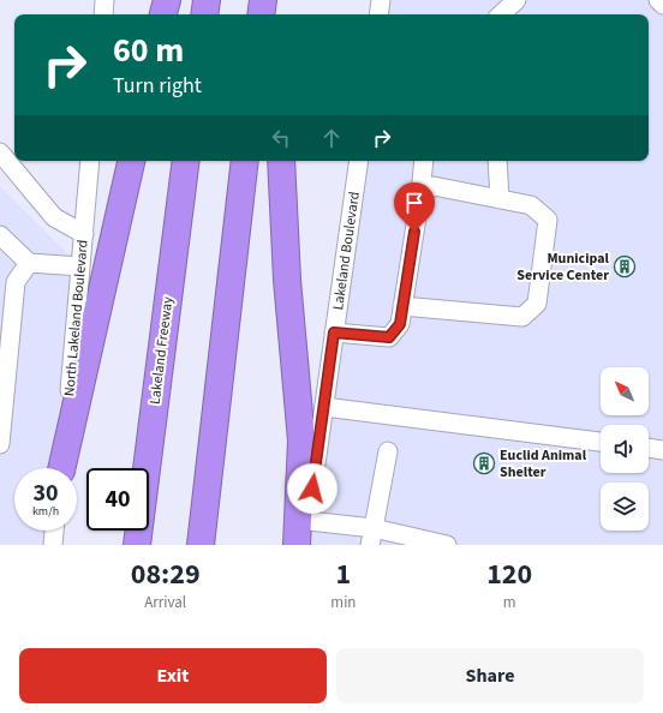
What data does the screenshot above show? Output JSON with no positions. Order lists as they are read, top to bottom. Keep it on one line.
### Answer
{"streets":{"highway":["Lakeland Freeway"],"street":["Lakeland Boulevard","North Lakeland Boulevard"]},"places":{"building":["Municipal Service Center","Euclid Animal Shelter"]},"north":"top left","page":{"turn":["60 m","Turn right"],"speed":"30 km/h","limit":"40","eta":["08:29","Arrival","1","min","120","m"],"buttons":["Exit","Share"]}}
